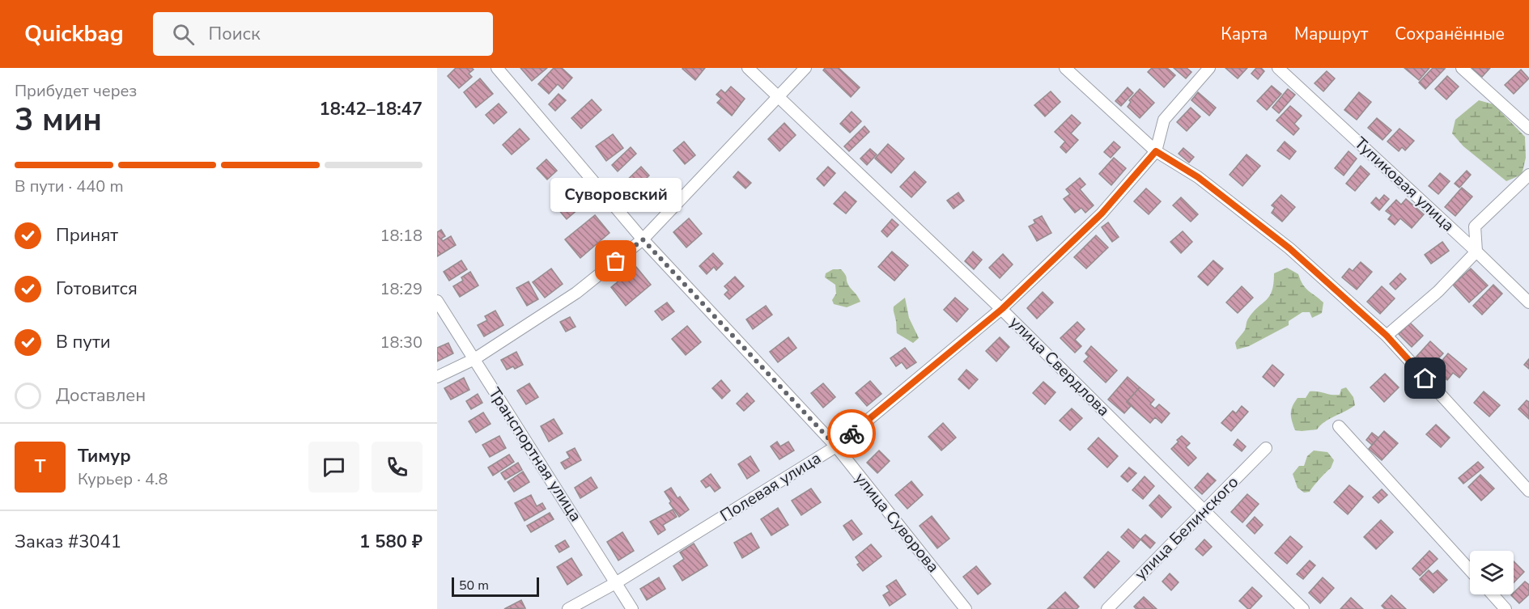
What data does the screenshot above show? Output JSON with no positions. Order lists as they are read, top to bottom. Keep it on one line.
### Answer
{"streets":{"street":["Тупиковая улица","улица Свердлова","Транспортная улица","Полевая улица","улица Суворова","улица Белинского"]},"crossings":[["улица Свердлова","Полевая улица"],["улица Свердлова","улица Белинского"],["Транспортная улица","Полевая улица"],["Полевая улица","улица Суворова"]],"places":["Суворовский"],"scale_bar":"50 m","page":{"header":"Quickbag","search":"Поиск","nav":["Карта","Маршрут","Сохранённые"],"heading":["3 мин","Прибудет через","18:42–18:47"],"panel":["Тимур","Курьер · 4.8","Заказ #3041","1 580 ₽"],"bar":"В пути · 440 m","bubble":"Суворовский","list":[["Принят","18:18"],["Готовится","18:29"],["В пути","18:30"],"Доставлен"],"round":"Т","scale":"50 m"}}
